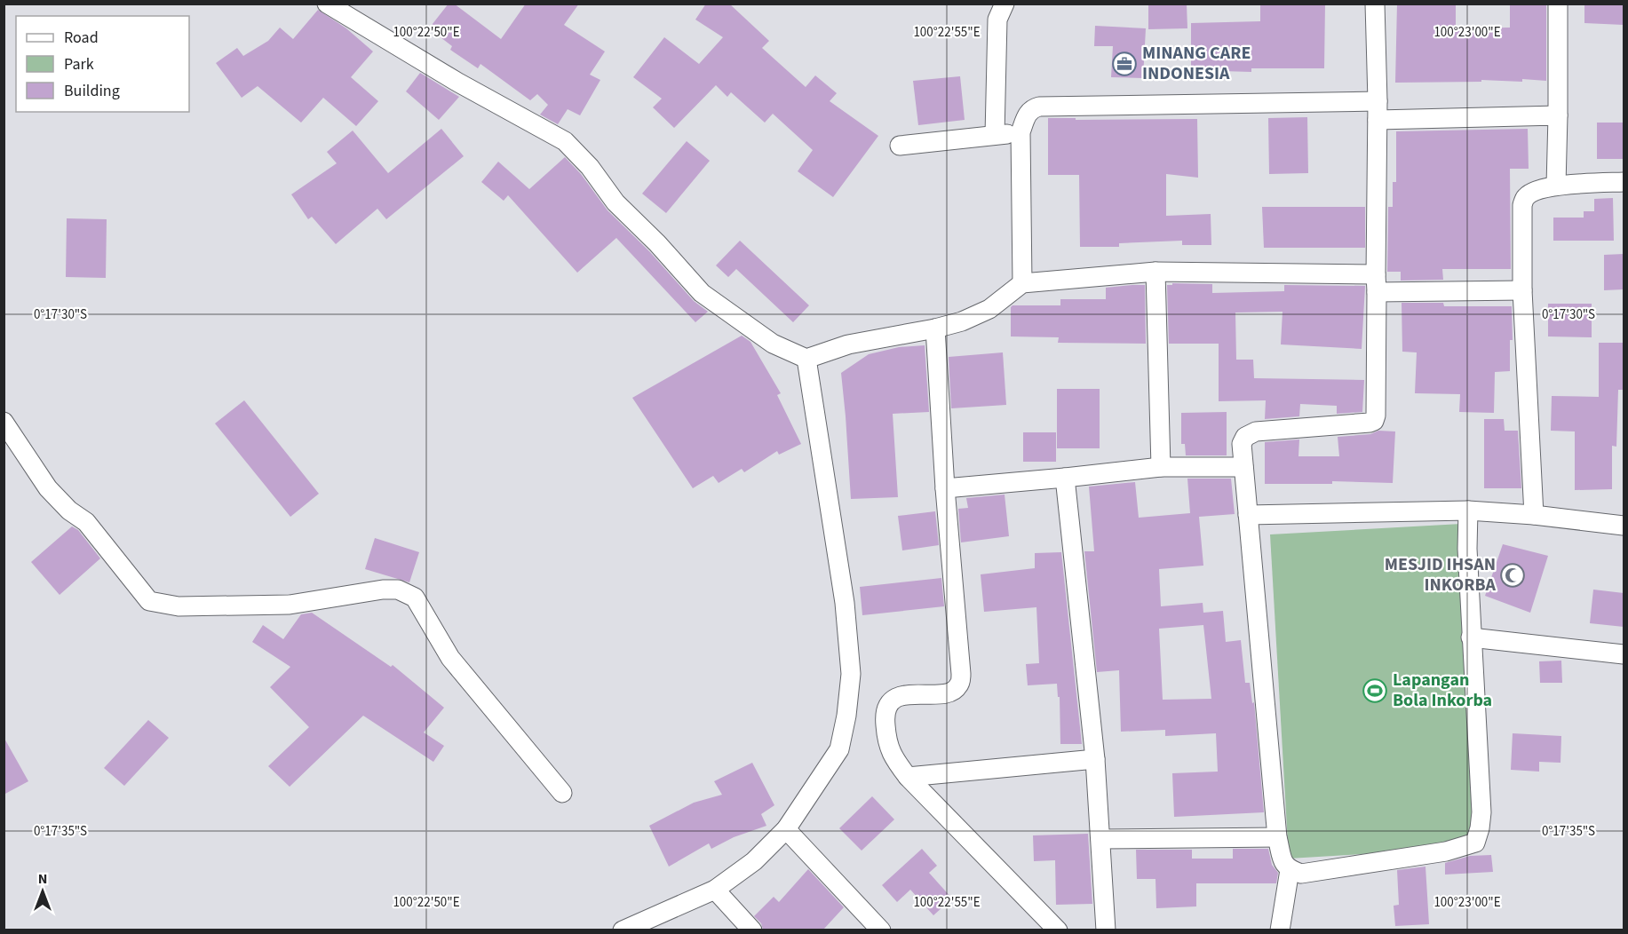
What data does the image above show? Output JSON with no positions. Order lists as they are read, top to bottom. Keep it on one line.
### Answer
{"places":{"office":["MINANG CARE INDONESIA"],"mosque":["MESJID IHSAN INKORBA"],"sports":["Lapangan Bola Inkorba"]},"legend":["Road","Park","Building"],"north":"top","coordinates":["100°22'50\"E","100°22'55\"E","100°23'00\"E","0°17'30\"S","0°17'35\"S"]}
